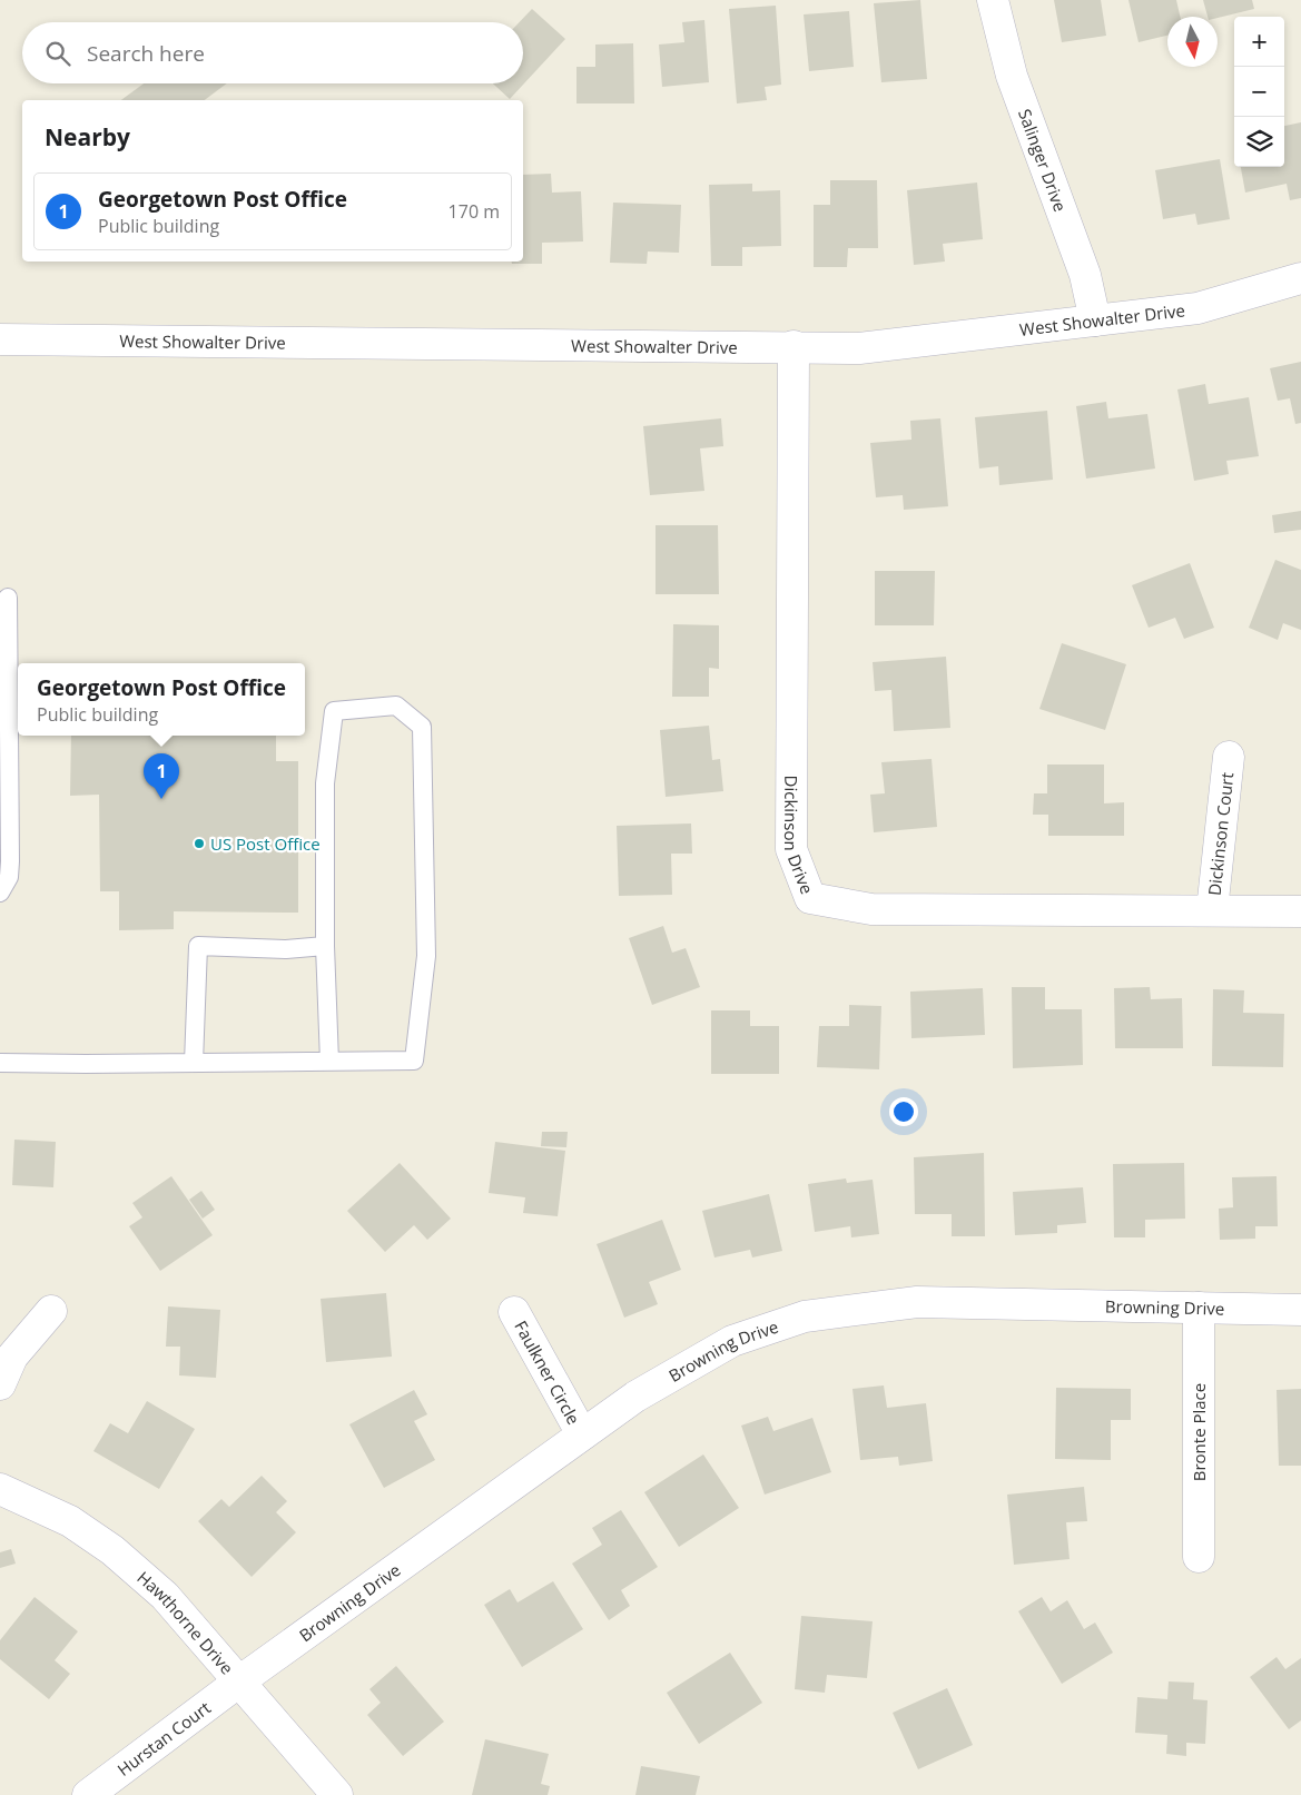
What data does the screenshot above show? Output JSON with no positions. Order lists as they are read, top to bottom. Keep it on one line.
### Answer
{"streets":{"street":["Salinger Drive","West Showalter Drive","Dickinson Drive","Dickinson Court","Browning Drive","Faulkner Circle","Bronte Place","Hawthorne Drive","Hurstan Court"]},"crossings":[["Salinger Drive","West Showalter Drive"],["West Showalter Drive","Dickinson Drive"],["Dickinson Drive","Dickinson Court"],["Browning Drive","Faulkner Circle"],["Browning Drive","Bronte Place"],["Browning Drive","Hawthorne Drive"],["Browning Drive","Hurstan Court"],["Hawthorne Drive","Hurstan Court"]],"places":["US Post Office"],"north":"bottom","page":{"map_buttons":["+","−"],"search":"Search here","heading":"Nearby","list":[{"mark":"1","name":"Georgetown Post Office","note":"Public building","value":"170 m"}],"popup":["Georgetown Post Office","Public building"],"pins":"1"}}
